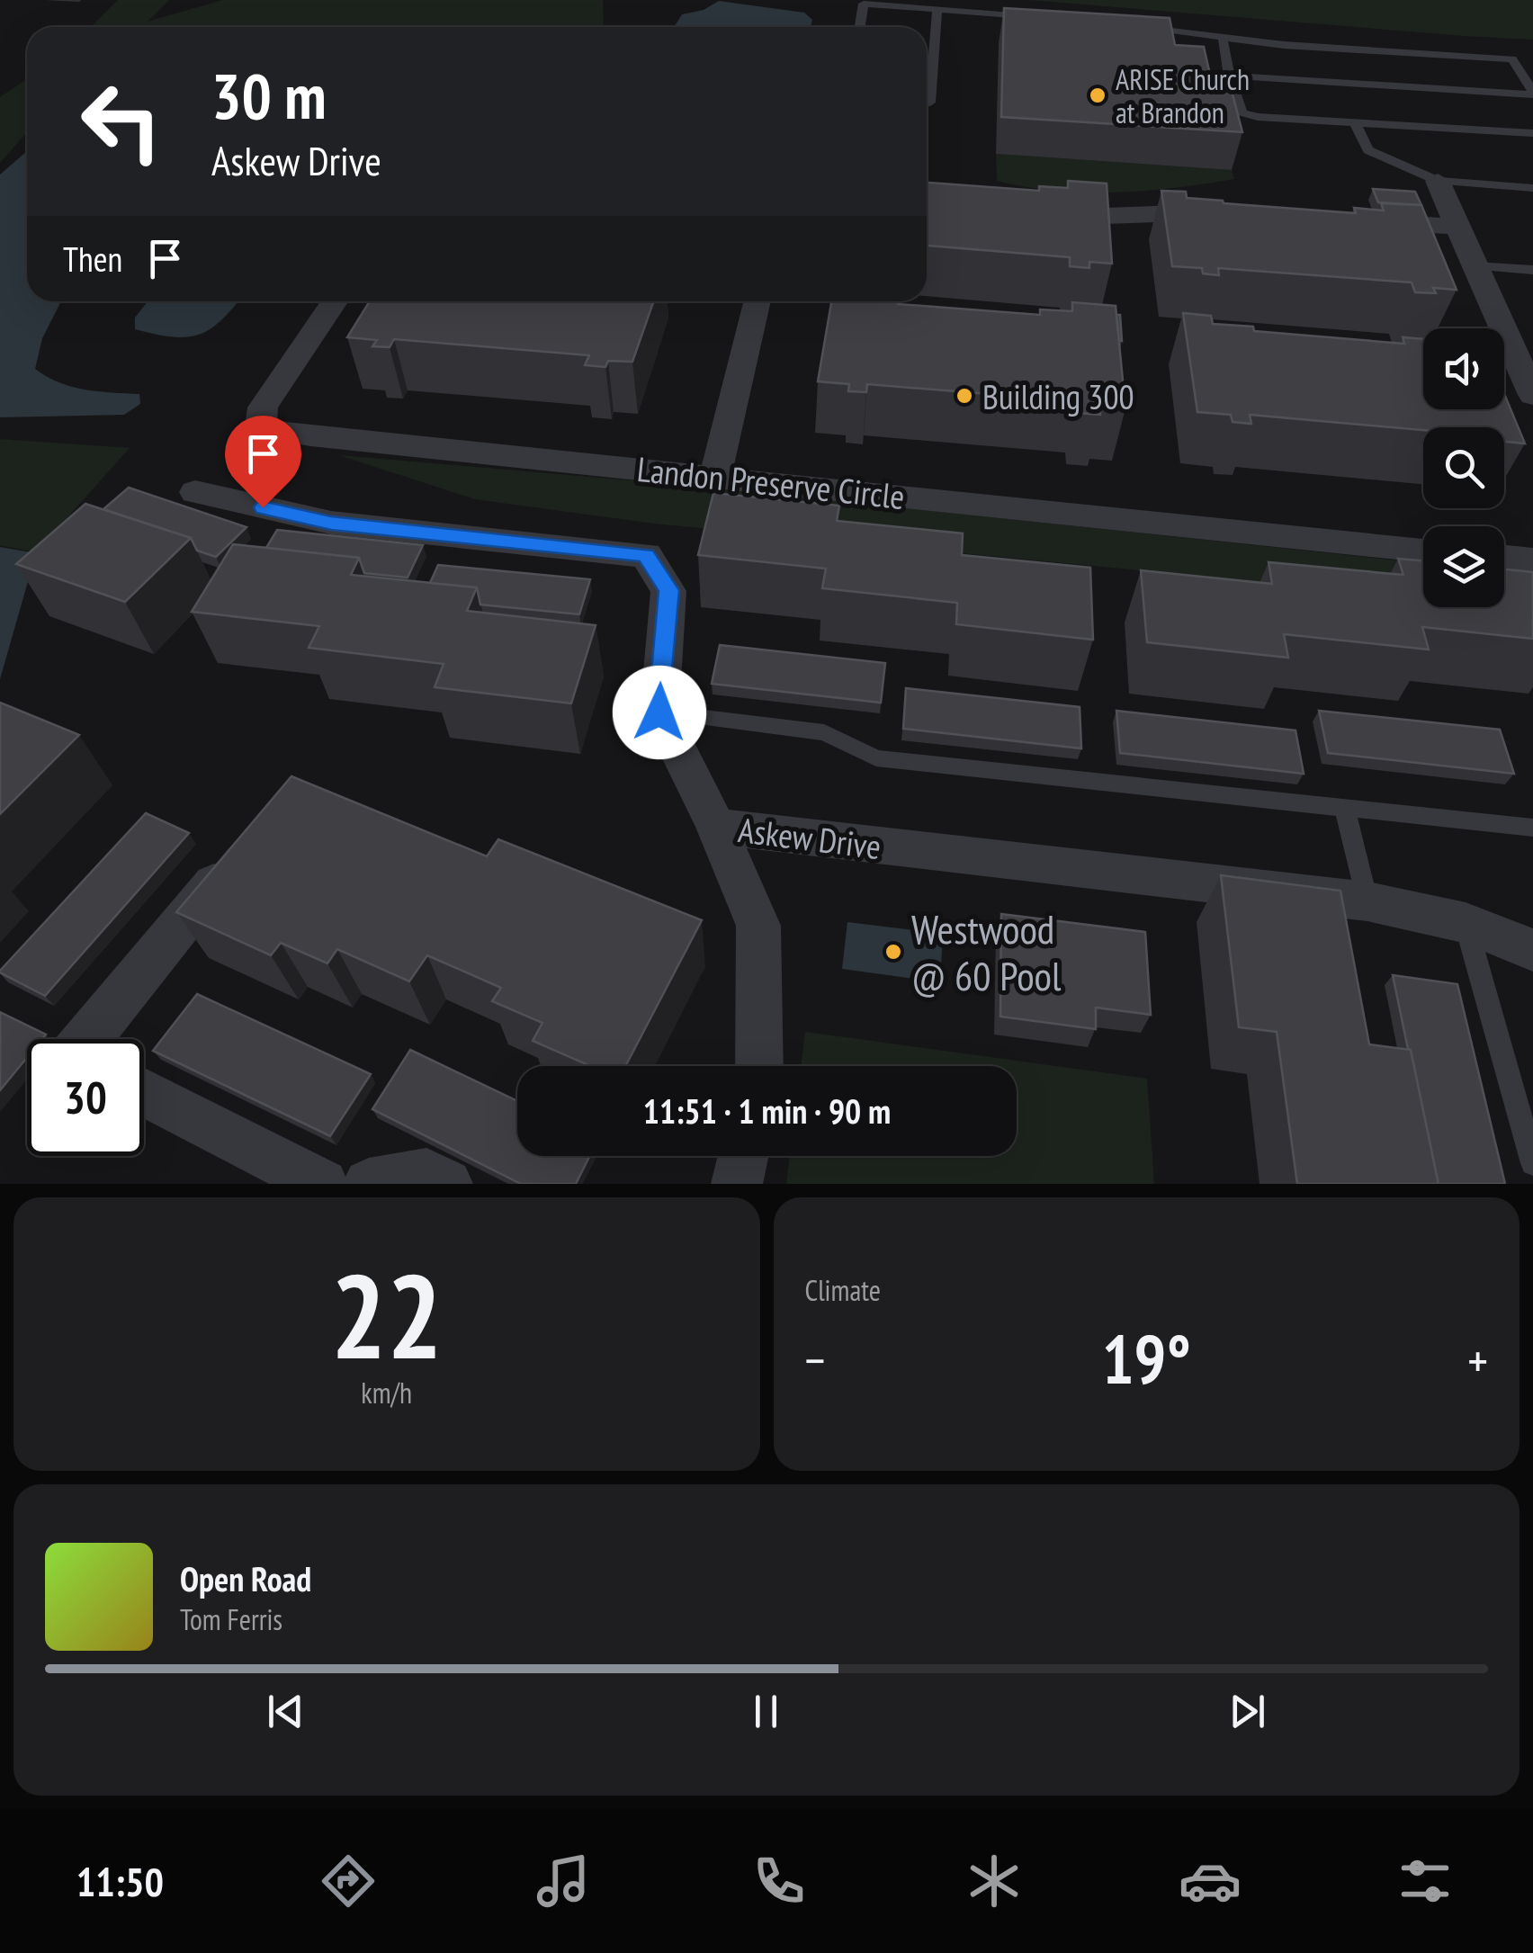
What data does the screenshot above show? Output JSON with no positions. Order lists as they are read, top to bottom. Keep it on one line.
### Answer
{"streets":{"street":["Landon Preserve Circle","Askew Drive"]},"places":["ARISE Church at Brandon","Building 300","Westwood @ 60 Pool"],"page":{"turn":["30 m","Askew Drive"],"then":"Then","limit":"30","trip":"11:51 · 1 min · 90 m","tile":[["22","km/h"],"Climate"],"heat":["−","19°","+"],"song":["Open Road","Tom Ferris"],"tabs":"11:50"}}
